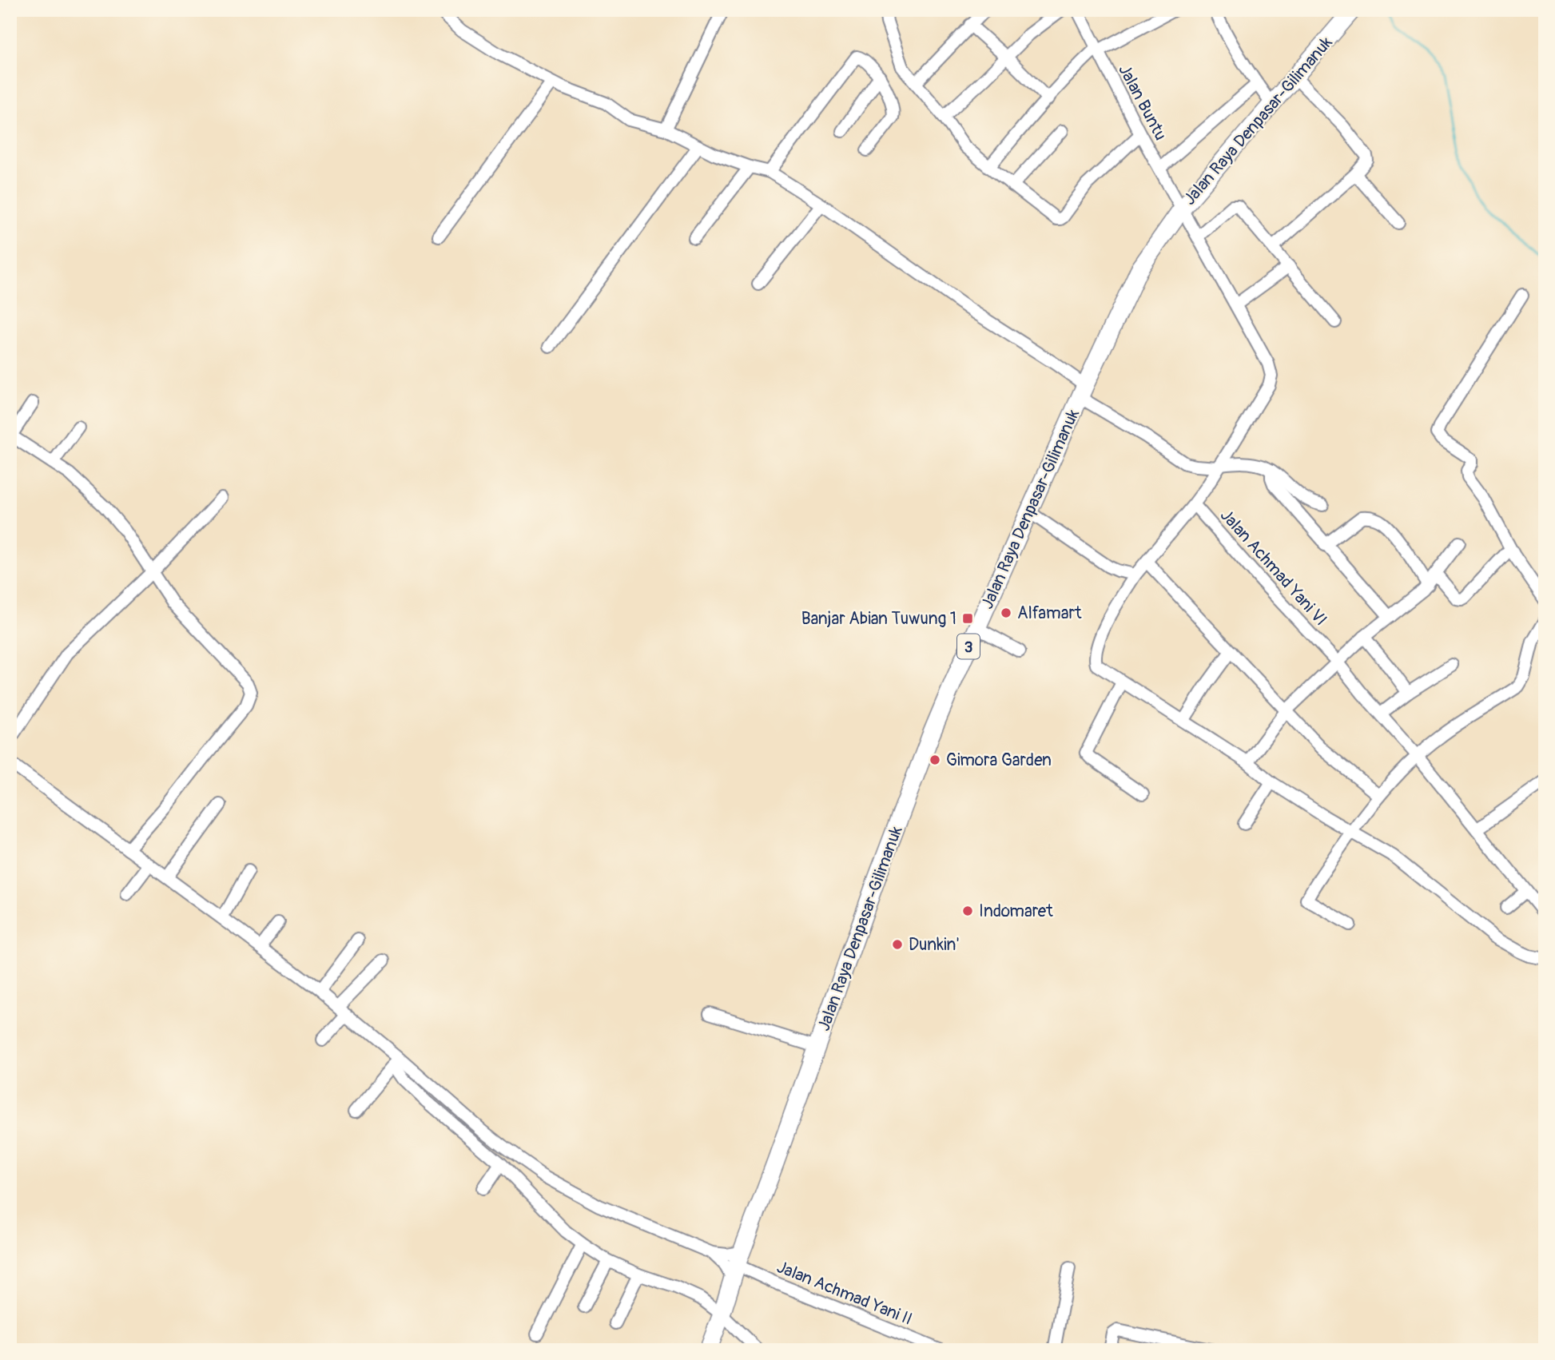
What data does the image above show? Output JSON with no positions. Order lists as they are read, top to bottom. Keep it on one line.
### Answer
{"streets":{"highway":["Jalan Raya Denpasar-Gilimanuk","3"],"street":["Jalan Buntu","Jalan Achmad Yani VI","Jalan Achmad Yani II"]},"crossings":[["Jalan Buntu","Jalan Raya Denpasar-Gilimanuk"],["Jalan Raya Denpasar-Gilimanuk","Jalan Achmad Yani II"]],"places":{"other":["Alfamart","Gimora Garden","Indomaret","Dunkin'"],"transit":["Banjar Abian Tuwung 1"]}}
